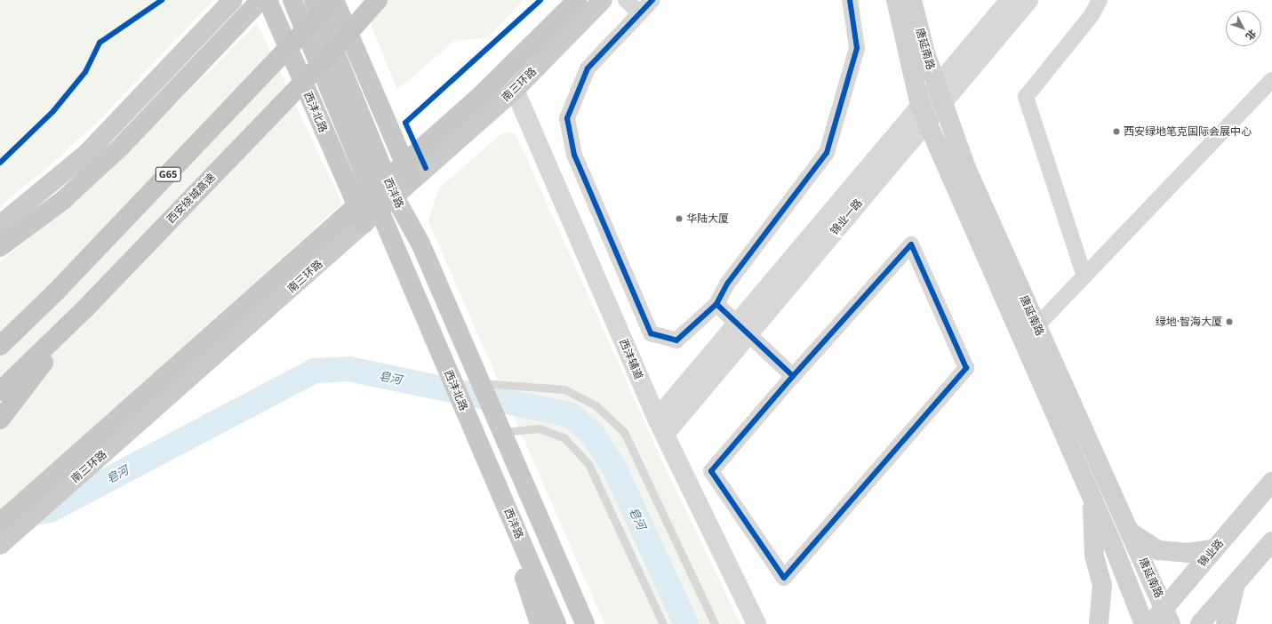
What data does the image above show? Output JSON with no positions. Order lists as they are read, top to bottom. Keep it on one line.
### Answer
{"streets":{"highway":["南三环路","西沣北路","G65","西沣路","西安绕城高速"],"main road":["唐延南路","锦业路"],"street":["锦业一路","西沣辅道"]},"crossings":[["唐延南路","锦业一路"],["唐延南路","锦业路"],["南三环路","西沣北路"],["南三环路","西沣路"],["南三环路","西沣辅道"],["西沣北路","西沣路"],["锦业一路","西沣辅道"]],"water":["皂河"],"places":["西安绿地笔克国际会展中心","华陆大厦","绿地·智海大厦"],"north":"bottom right"}
